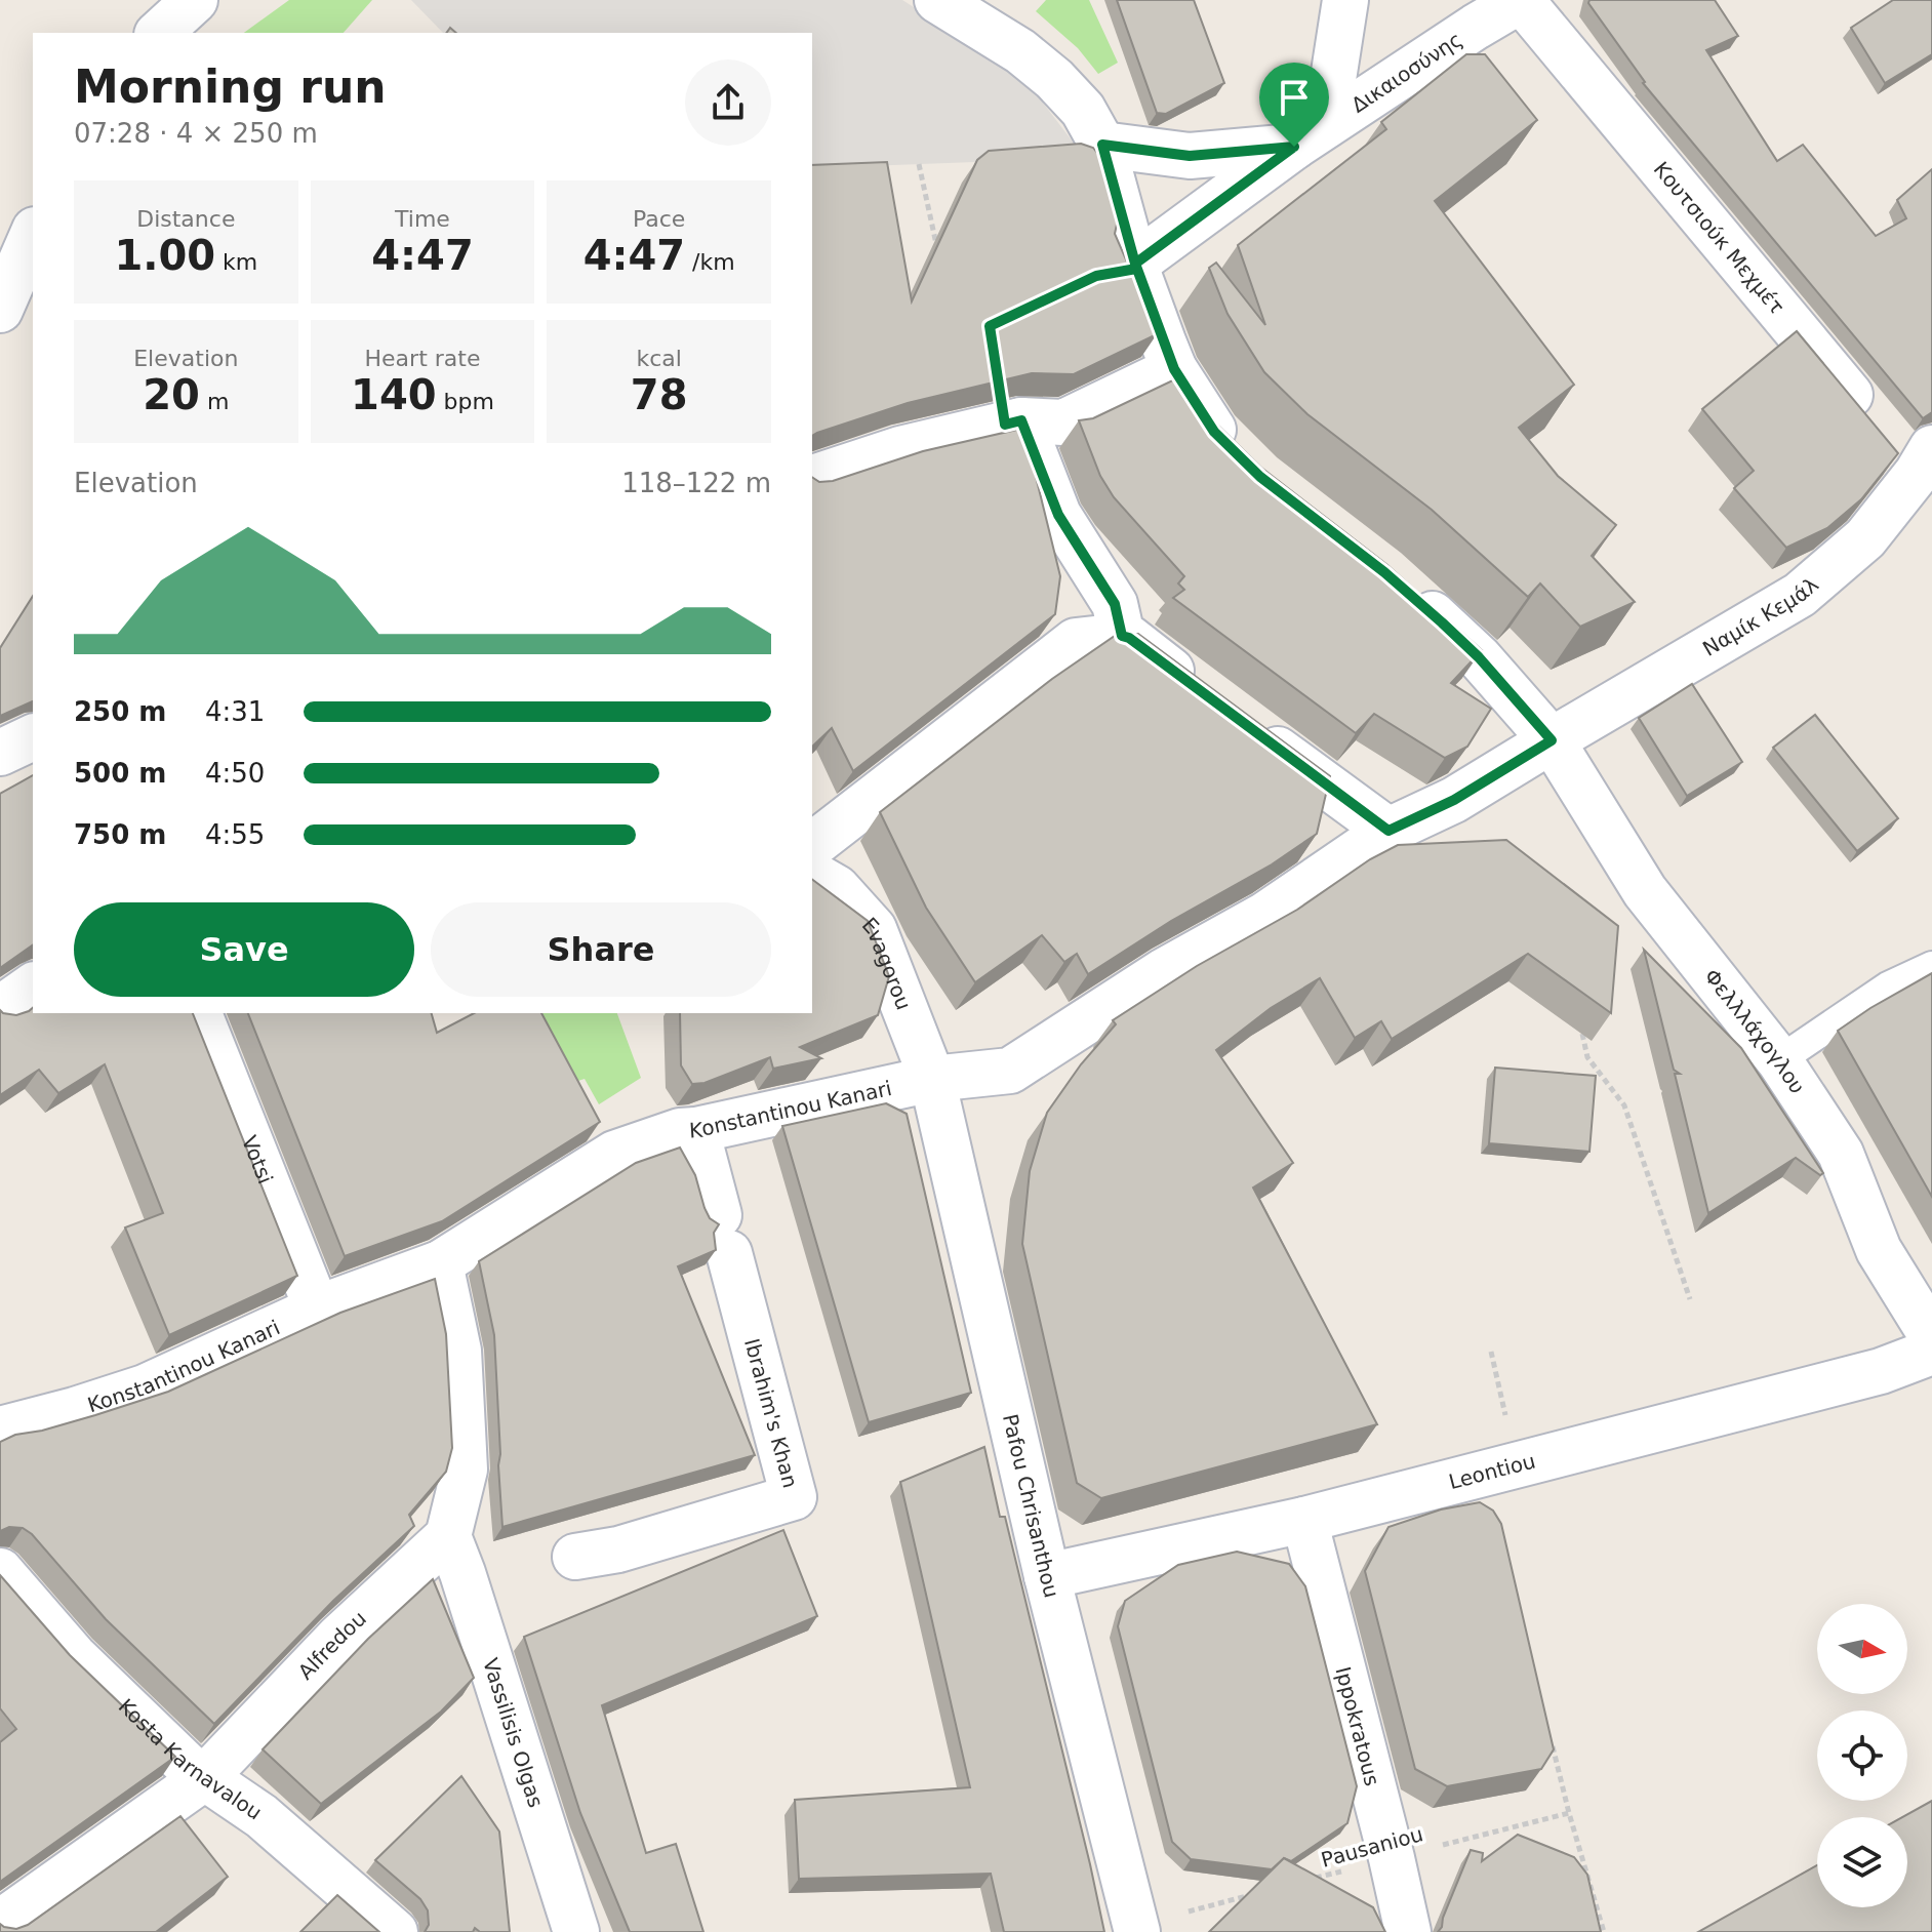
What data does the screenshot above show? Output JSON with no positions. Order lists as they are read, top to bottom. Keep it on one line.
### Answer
{"streets":{"street":["Δικαιοσύνης","Κουτσιούκ Μεχμέτ","Ναμίκ Κεμάλ","Evagorou","Φελλλάχογλου","Konstantinou Kanari","Votsi","Ibrahim's Khan","Leontiou","Pafou Chrisanthou","Alfredou","Ippokratous","Vassilisis Olgas","Kosta Karnavalou"],"path":["Pausaniou"]},"crossings":[["Δικαιοσύνης","Κουτσιούκ Μεχμέτ"],["Κουτσιούκ Μεχμέτ","Ναμίκ Κεμάλ"],["Ναμίκ Κεμάλ","Φελλλάχογλου"],["Ναμίκ Κεμάλ","Konstantinou Kanari"],["Evagorou","Konstantinou Kanari"],["Evagorou","Pafou Chrisanthou"],["Φελλλάχογλου","Konstantinou Kanari"],["Konstantinou Kanari","Votsi"],["Konstantinou Kanari","Ibrahim's Khan"],["Konstantinou Kanari","Pafou Chrisanthou"],["Leontiou","Pafou Chrisanthou"],["Leontiou","Ippokratous"],["Alfredou","Vassilisis Olgas"],["Alfredou","Kosta Karnavalou"],["Ippokratous","Pausaniou"]],"north":"right","page":{"heading":["Morning run","07:28 · 4 × 250 m"],"stats":[["Distance","1.00 km"],["Time","4:47"],["Pace","4:47 /km"],["Elevation","20 m"],["Heart rate","140 bpm"],["kcal","78"]],"chart":["Elevation","118–122 m"],"list":[{"name":"250 m","note":"4:31"},{"name":"500 m","note":"4:50"},{"name":"750 m","note":"4:55"}],"buttons":["Save","Share"]}}
